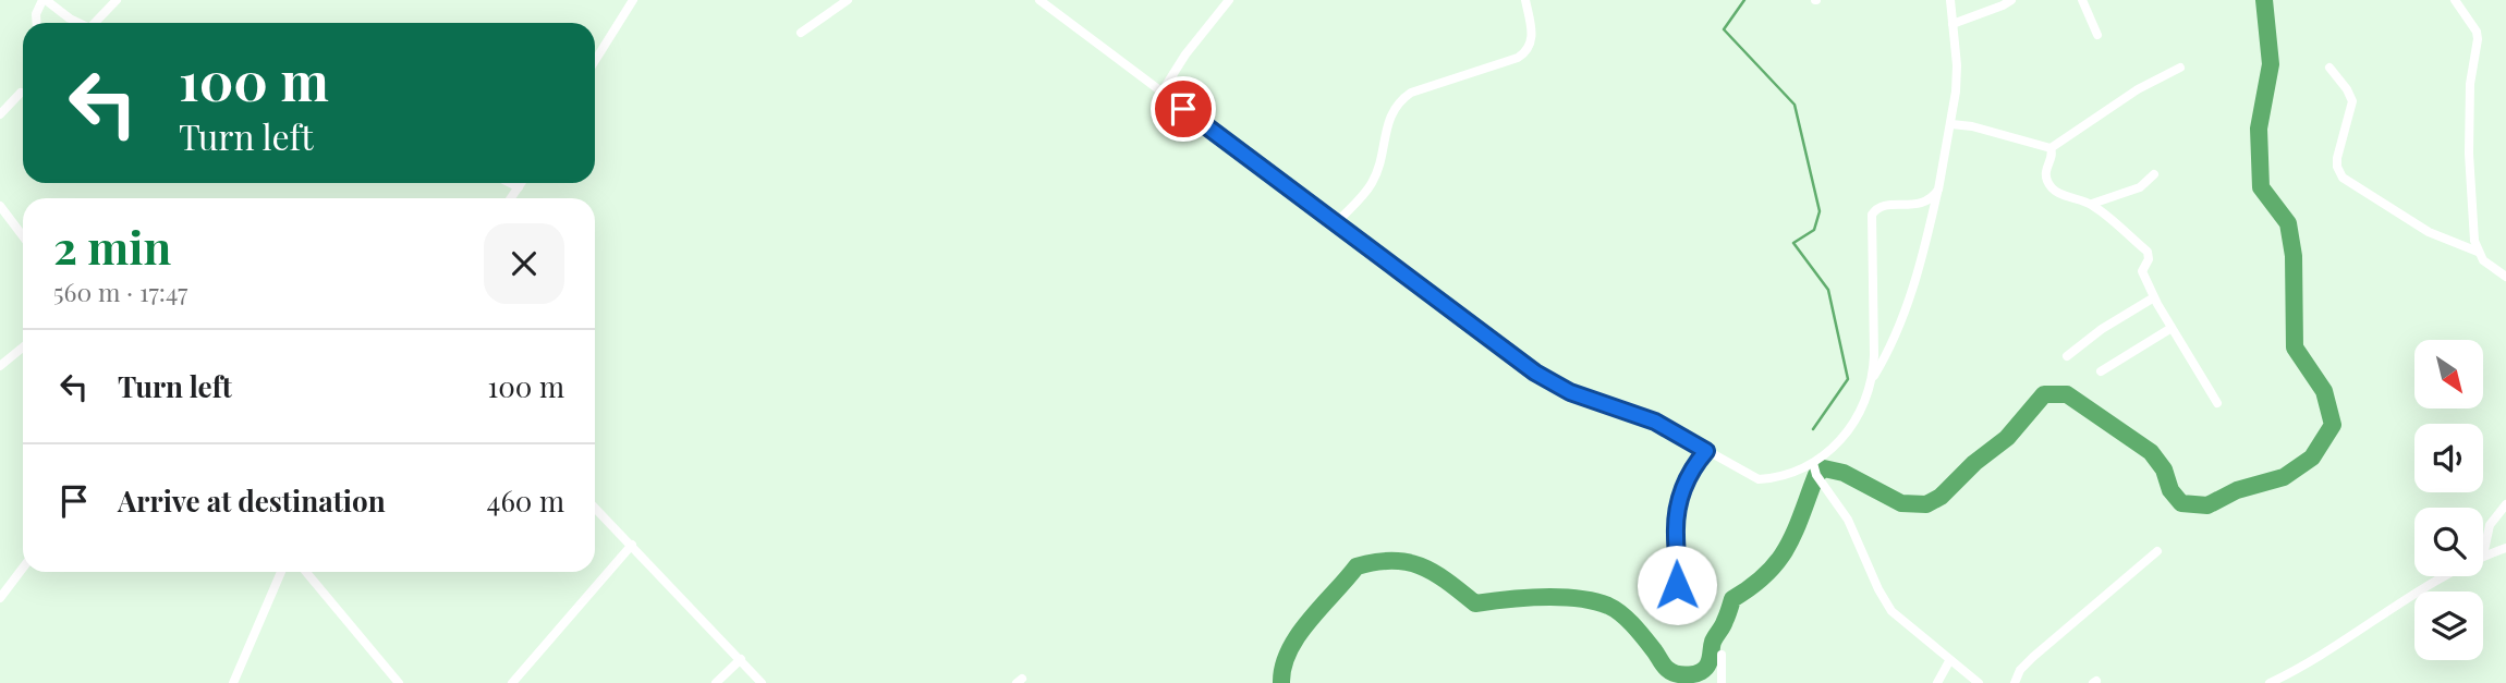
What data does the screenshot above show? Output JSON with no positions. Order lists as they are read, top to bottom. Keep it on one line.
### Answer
{"north":"bottom right","page":{"turn":["100 m","Turn left"],"heading":["2 min","560 m · 17:47"],"list":[{"name":"Turn left","value":"100 m"},{"name":"Arrive at destination","value":"460 m"}]}}
